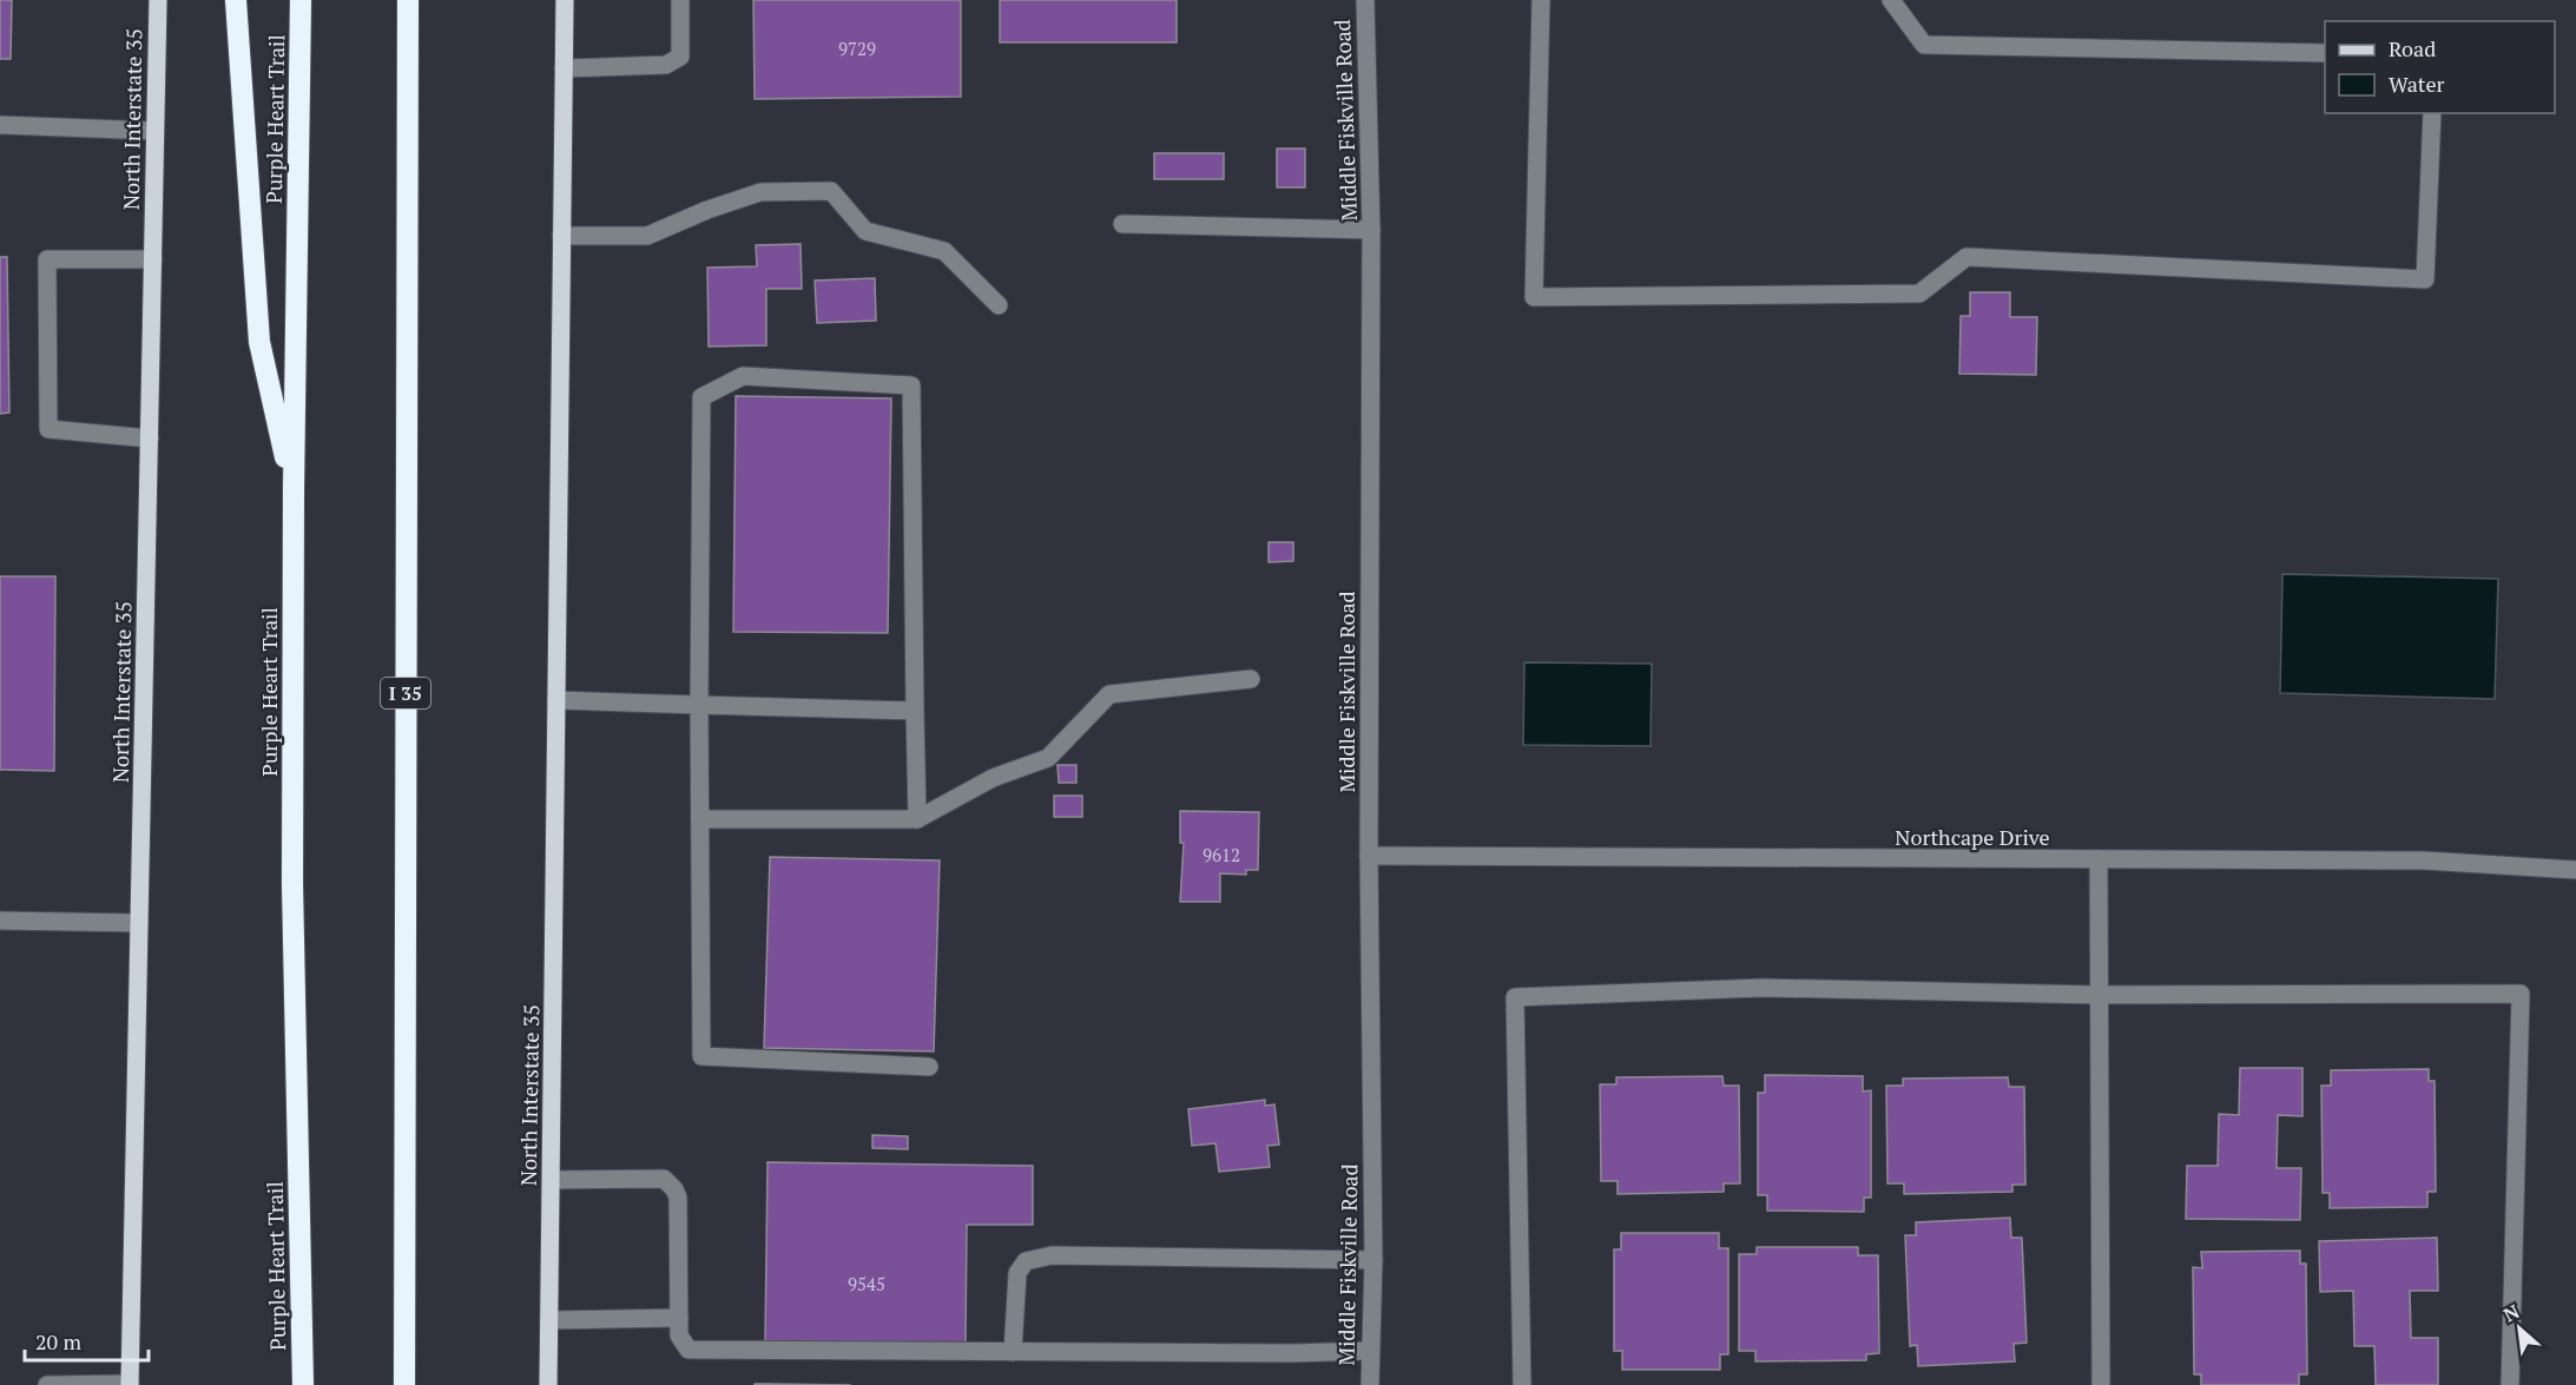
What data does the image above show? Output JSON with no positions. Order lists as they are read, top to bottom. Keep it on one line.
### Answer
{"streets":{"highway":["Purple Heart Trail","I 35"],"main road":["North Interstate 35"],"street":["Middle Fiskville Road","Northcape Drive"]},"crossings":[["Middle Fiskville Road","Northcape Drive"]],"house_numbers":["9729","9612","9545"],"legend":["Road","Water"],"scale_bar":"20 m","north":"top left"}
